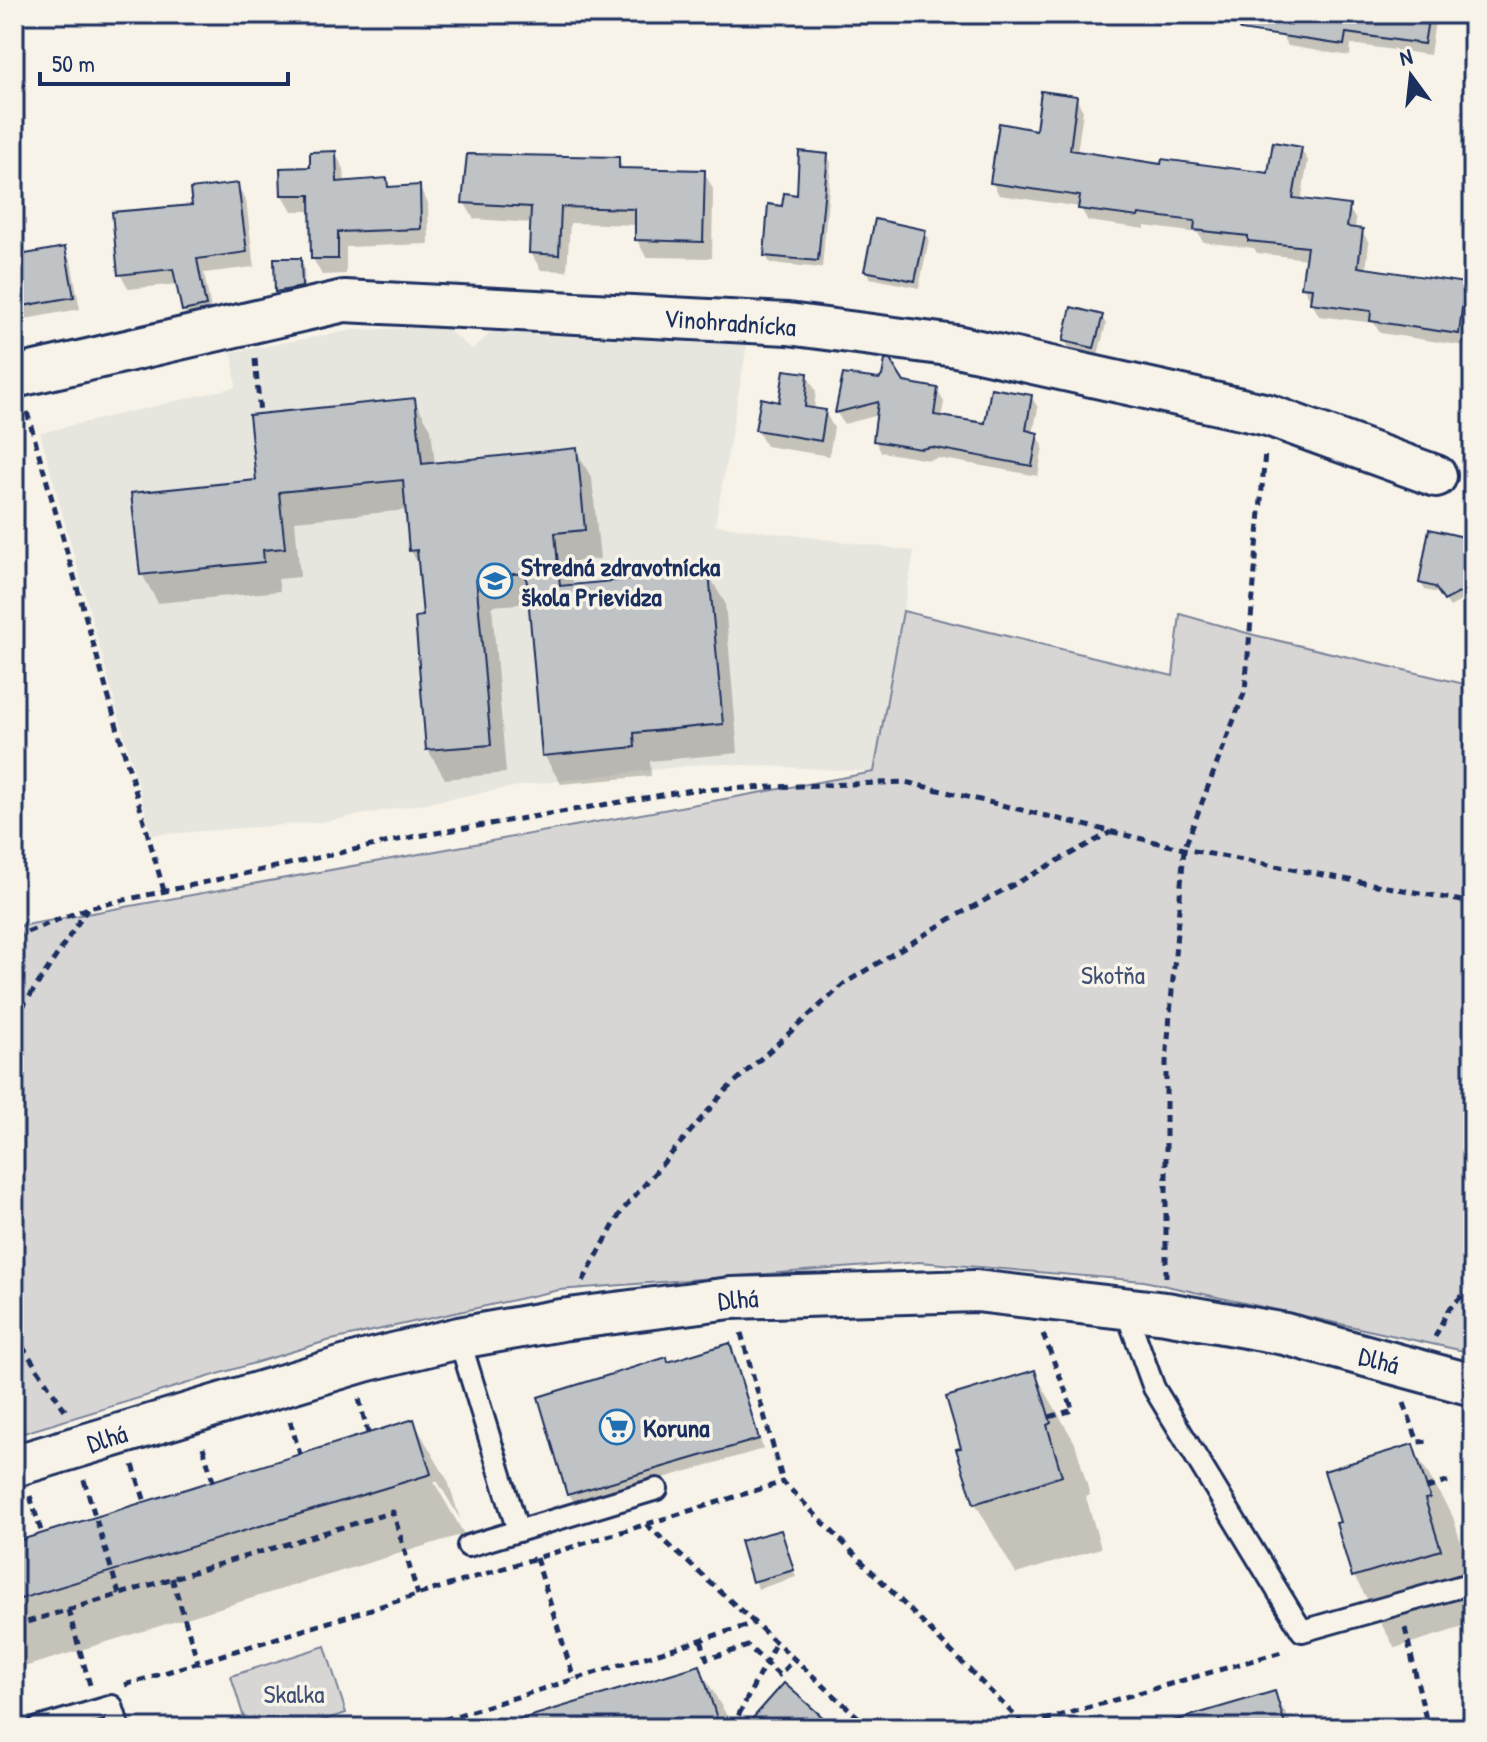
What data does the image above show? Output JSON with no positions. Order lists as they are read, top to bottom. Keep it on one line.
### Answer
{"streets":{"street":["Vinohradnícka","Dlhá"]},"parks":["Skotňa","Skalka"],"places":{"school or university":["Stredná zdravotnícka škola Prievidza"],"supermarket":["Koruna"]},"scale_bar":"50 m","north":"top"}
